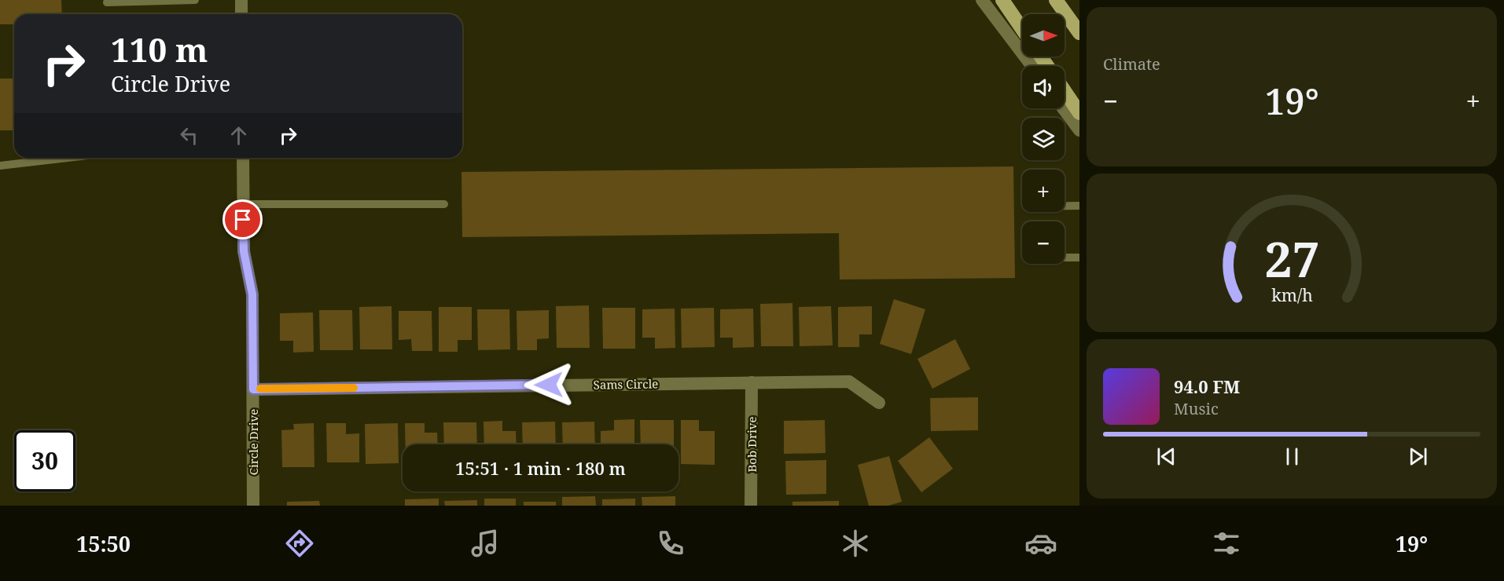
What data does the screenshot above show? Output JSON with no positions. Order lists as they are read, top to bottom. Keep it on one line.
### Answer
{"streets":{"street":["Sams Circle","Circle Drive","Bob Drive"]},"crossings":[["Sams Circle","Circle Drive"],["Sams Circle","Bob Drive"]],"north":"right","page":{"tile":"Climate","map_buttons":["+","−"],"turn":["110 m","Circle Drive"],"heat":["−","19°","+"],"song":["94.0 FM","Music"],"limit":"30","trip":"15:51 · 1 min · 180 m","tabs":["15:50","19°"],"gauge":["27","km/h"]}}
